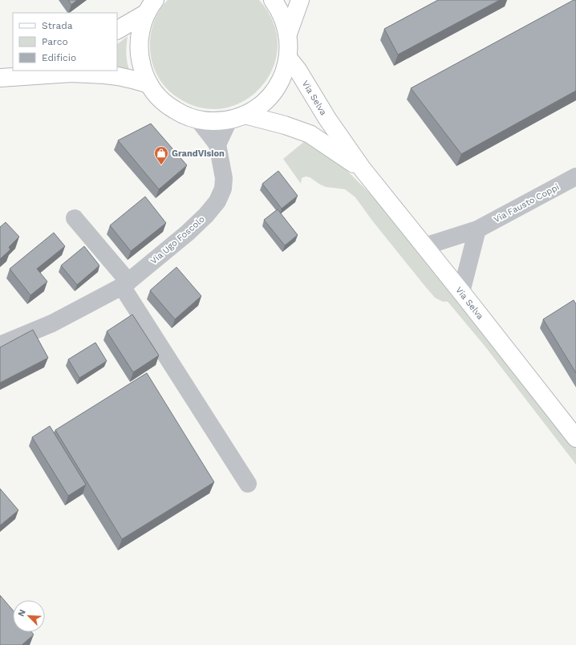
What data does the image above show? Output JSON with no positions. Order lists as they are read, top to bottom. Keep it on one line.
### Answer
{"streets":{"main road":["Via Selva"],"street":["Via Fausto Coppi","Via Ugo Foscolo"]},"crossings":[["Via Selva","Via Fausto Coppi"]],"places":{"shop":["GrandVision"]},"legend":["Strada","Parco","Edificio"],"north":"top left"}
